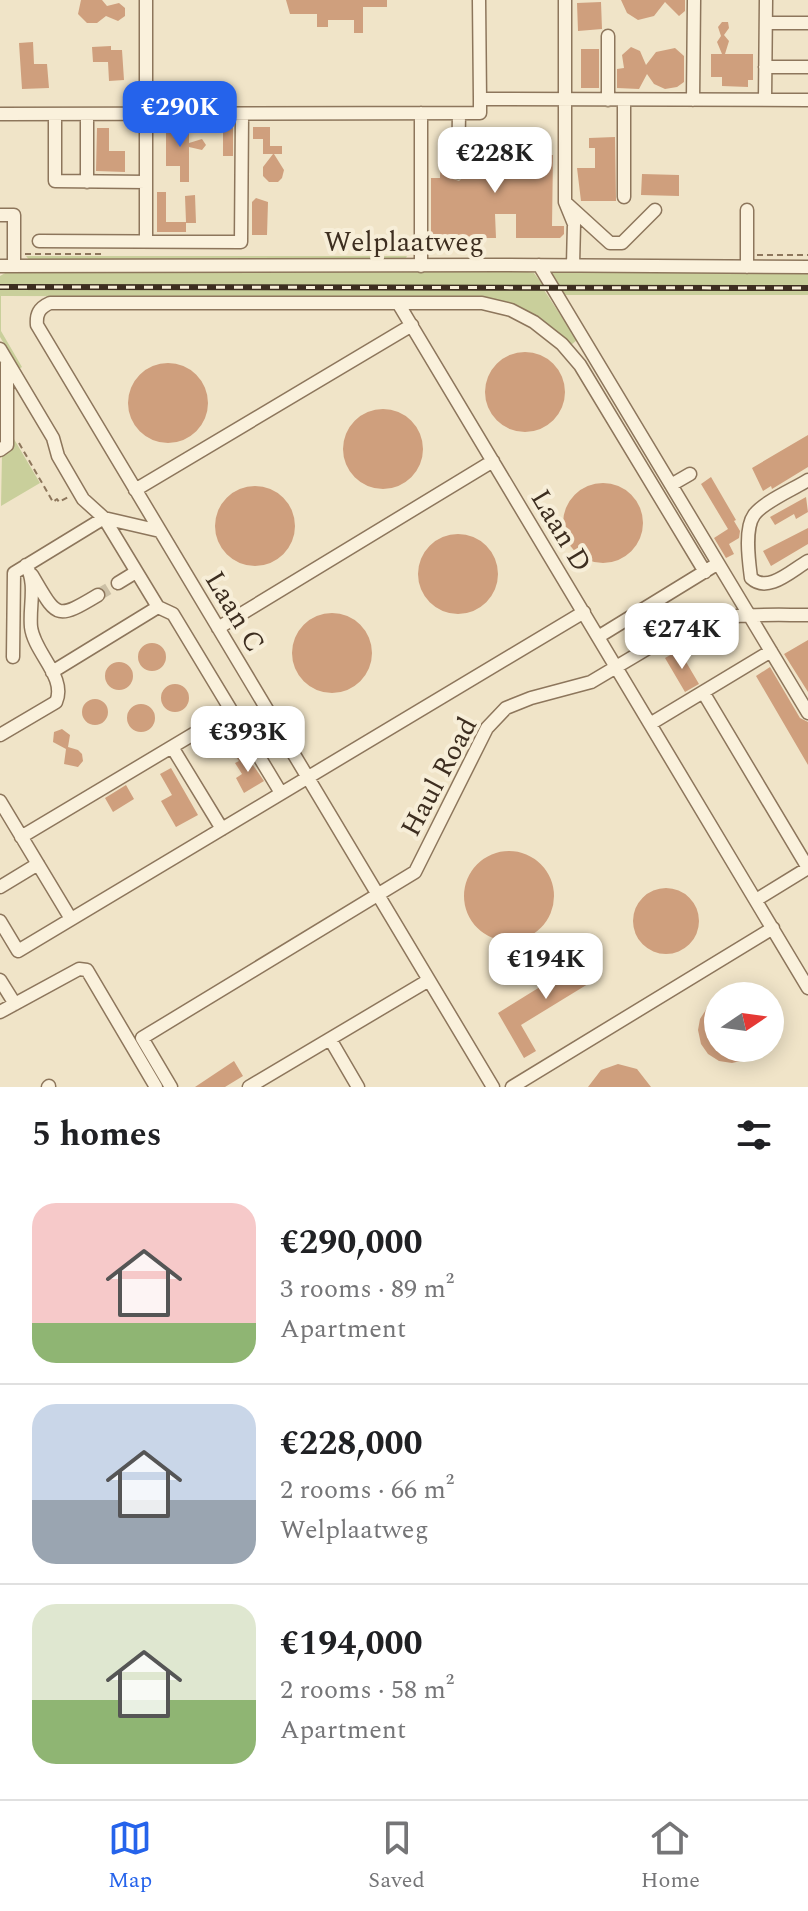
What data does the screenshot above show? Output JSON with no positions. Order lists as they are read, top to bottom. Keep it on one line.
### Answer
{"streets":{"street":["Welplaatweg","Laan D","Laan C","Haul Road"]},"crossings":[["Laan D","Laan C"],["Laan D","Haul Road"],["Laan C","Haul Road"]],"north":"right","page":{"price":["€290K","€228K","€274K","€393K","€194K"],"heading":"5 homes","list":[{"name":"€290,000","note":"3 rooms · 89 m² · Apartment"},{"name":"€228,000","note":"2 rooms · 66 m² · Welplaatweg"},{"name":"€194,000","note":"2 rooms · 58 m² · Apartment"}],"tabs":["Map","Saved","Home"]}}
